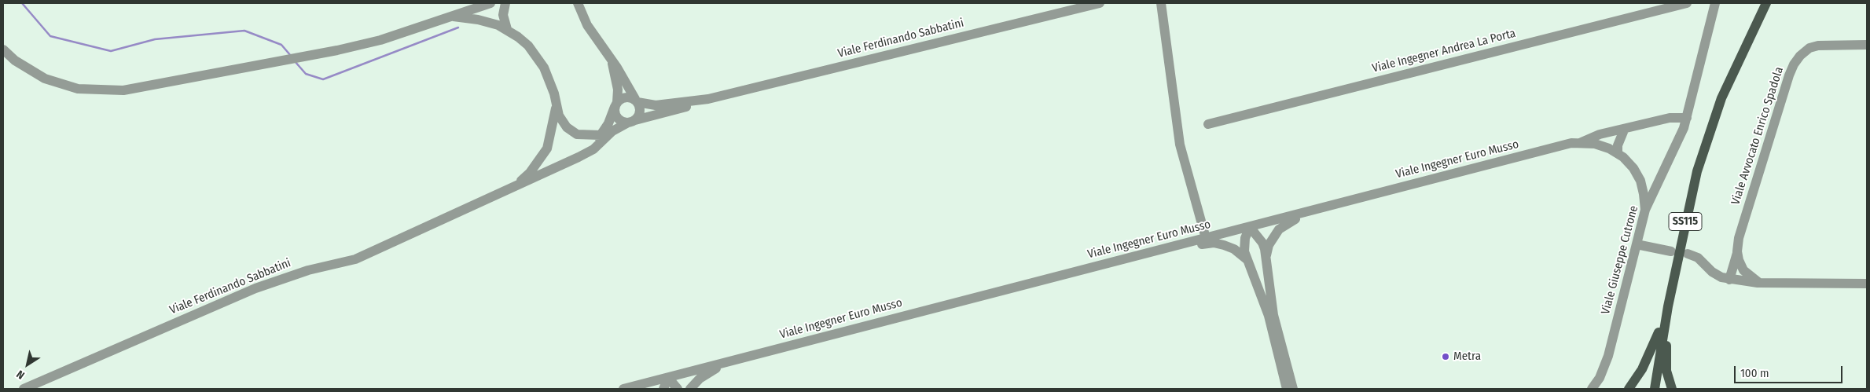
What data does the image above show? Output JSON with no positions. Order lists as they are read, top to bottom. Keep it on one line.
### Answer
{"streets":{"main road":["SS115"],"street":["Viale Ferdinando Sabbatini","Viale Ingegner Andrea La Porta","Viale Avvocato Enrico Spadola","Viale Ingegner Euro Musso","Viale Giuseppe Cutrone"]},"crossings":[["Viale Ingegner Euro Musso","Viale Giuseppe Cutrone"]],"places":["Metra"],"scale_bar":"100 m","north":"bottom left"}
